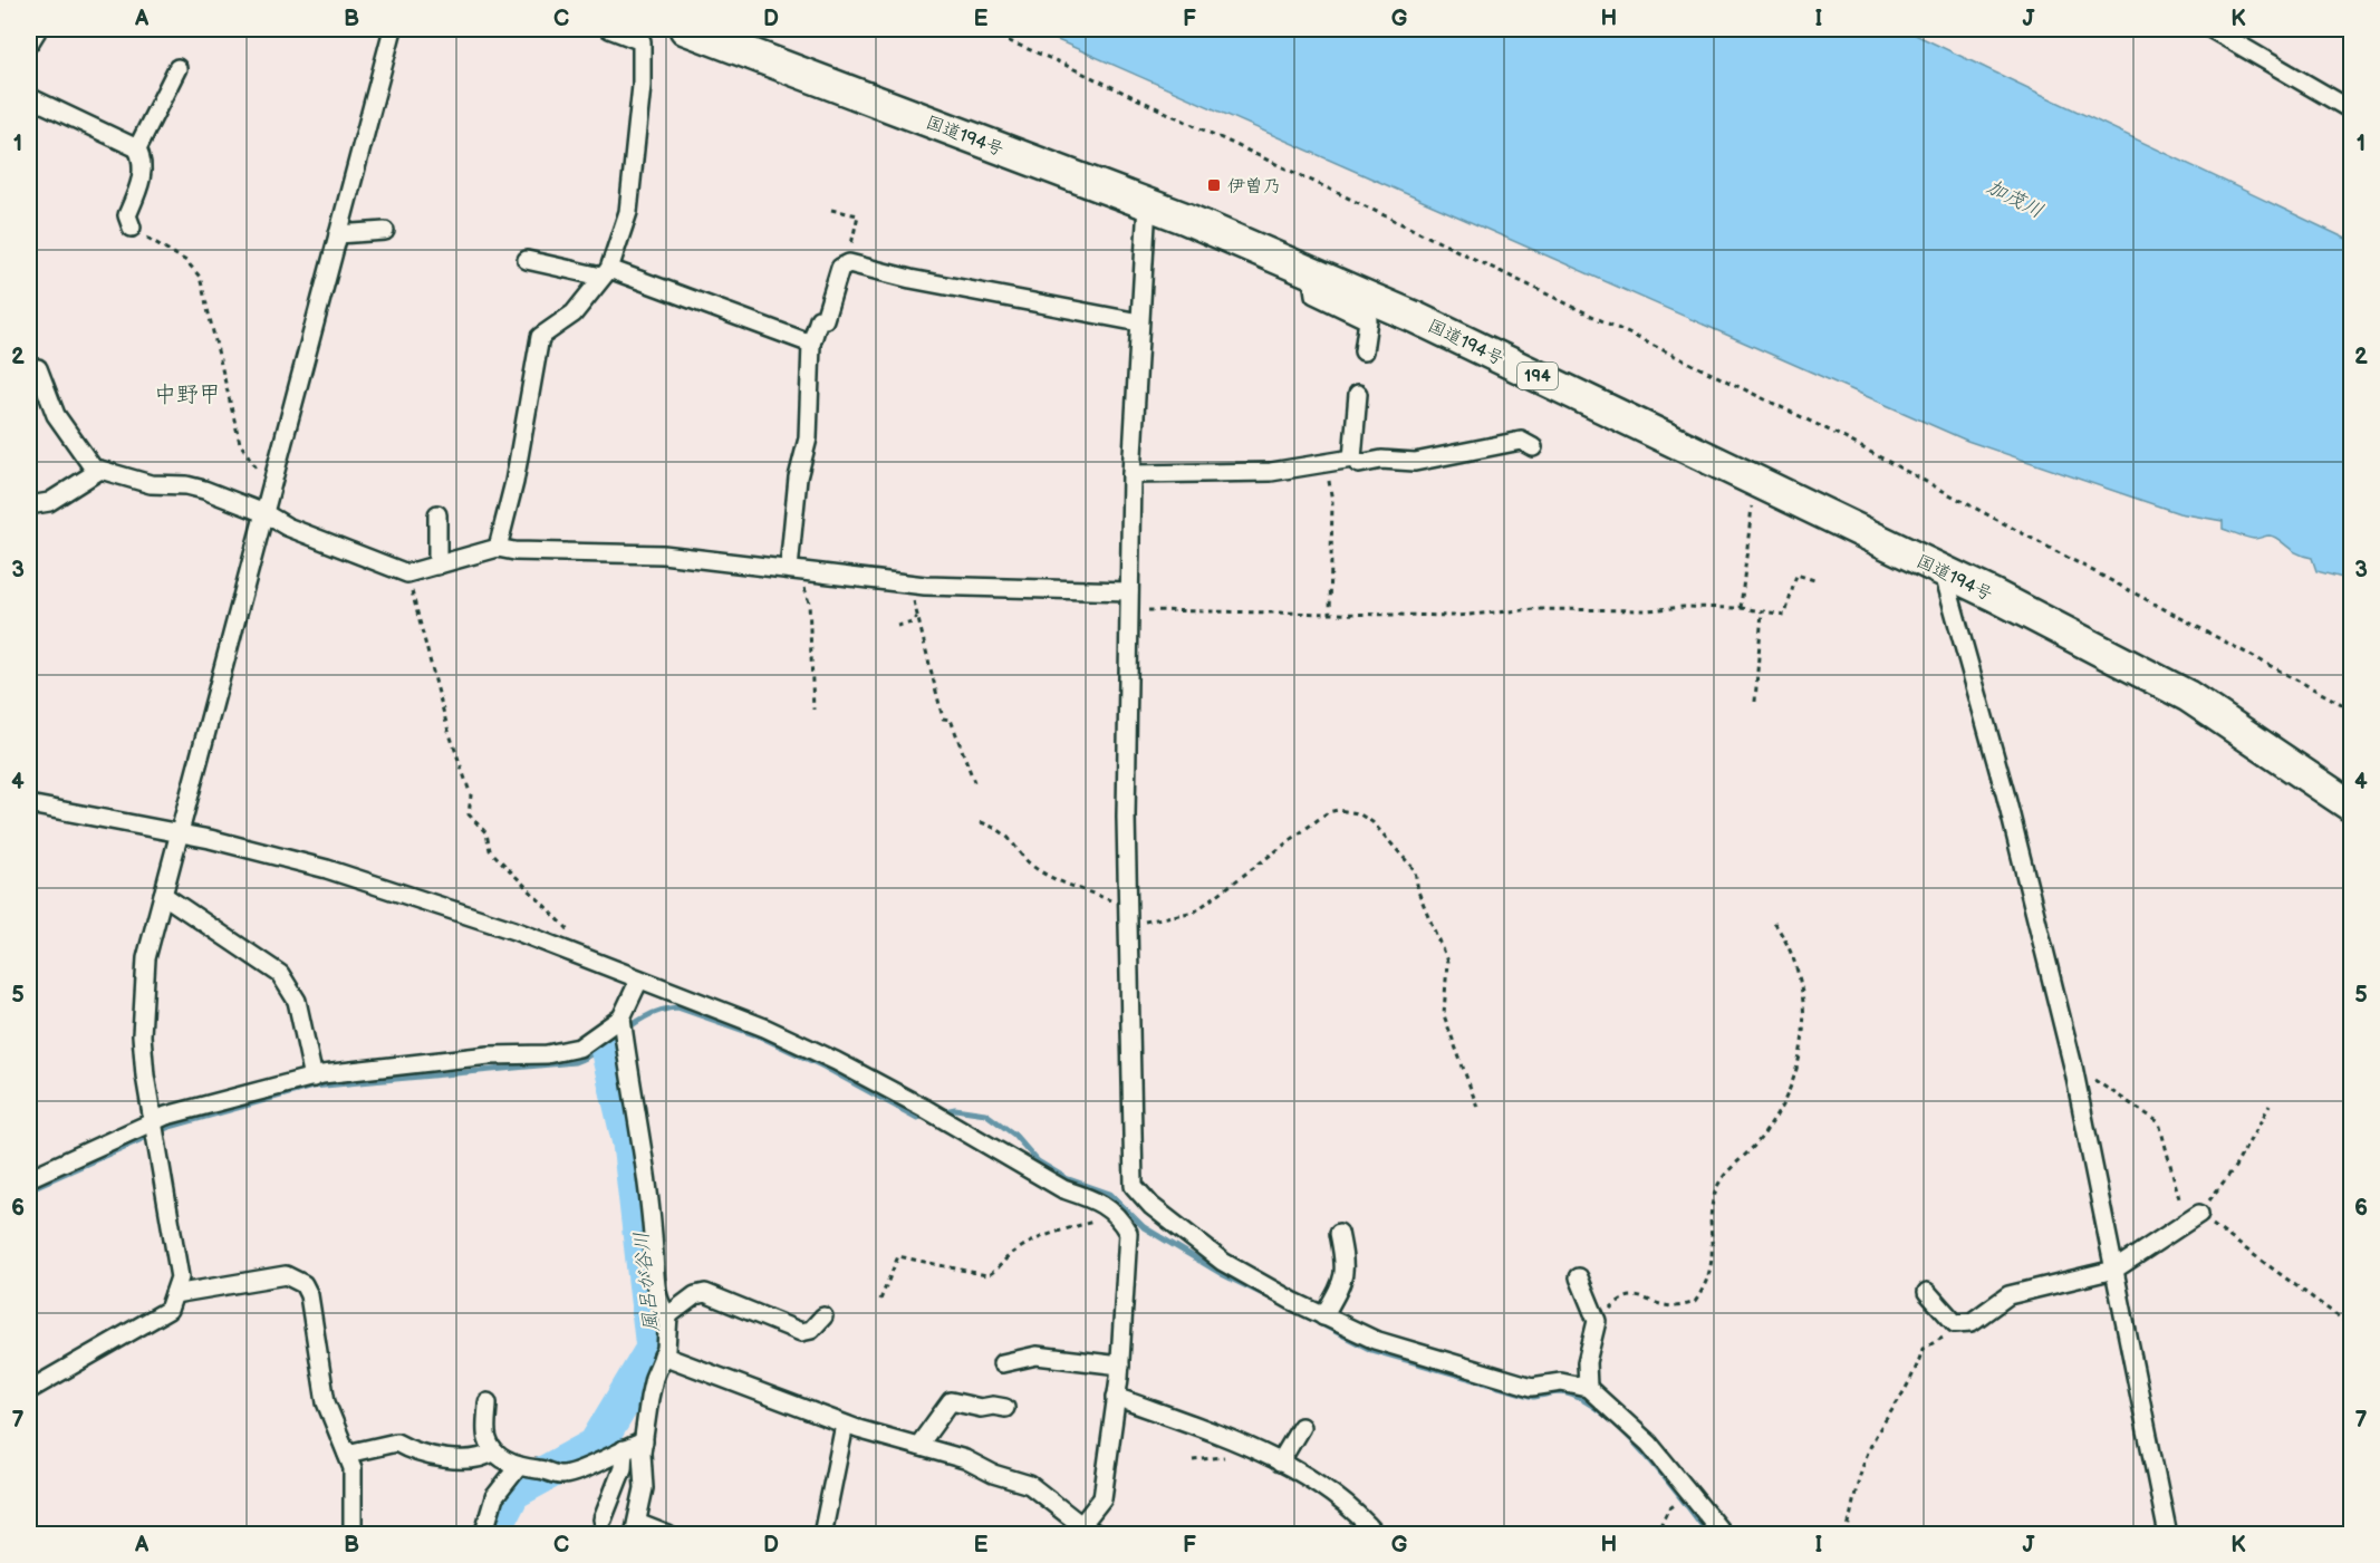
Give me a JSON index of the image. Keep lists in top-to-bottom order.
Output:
{
  "streets": {
    "highway": ["国道194号", "194"]
  },
  "districts": ["中野甲"],
  "water": ["加茂川", "風呂が谷川"],
  "places": {
    "transit": ["伊曽乃"]
  },
  "grid": {
    "columns": [
      "A",
      "B",
      "C",
      "D",
      "E",
      "F",
      "G",
      "H",
      "I",
      "J",
      "K"
    ],
    "rows": [
      "1",
      "2",
      "3",
      "4",
      "5",
      "6",
      "7"
    ]
  }
}
